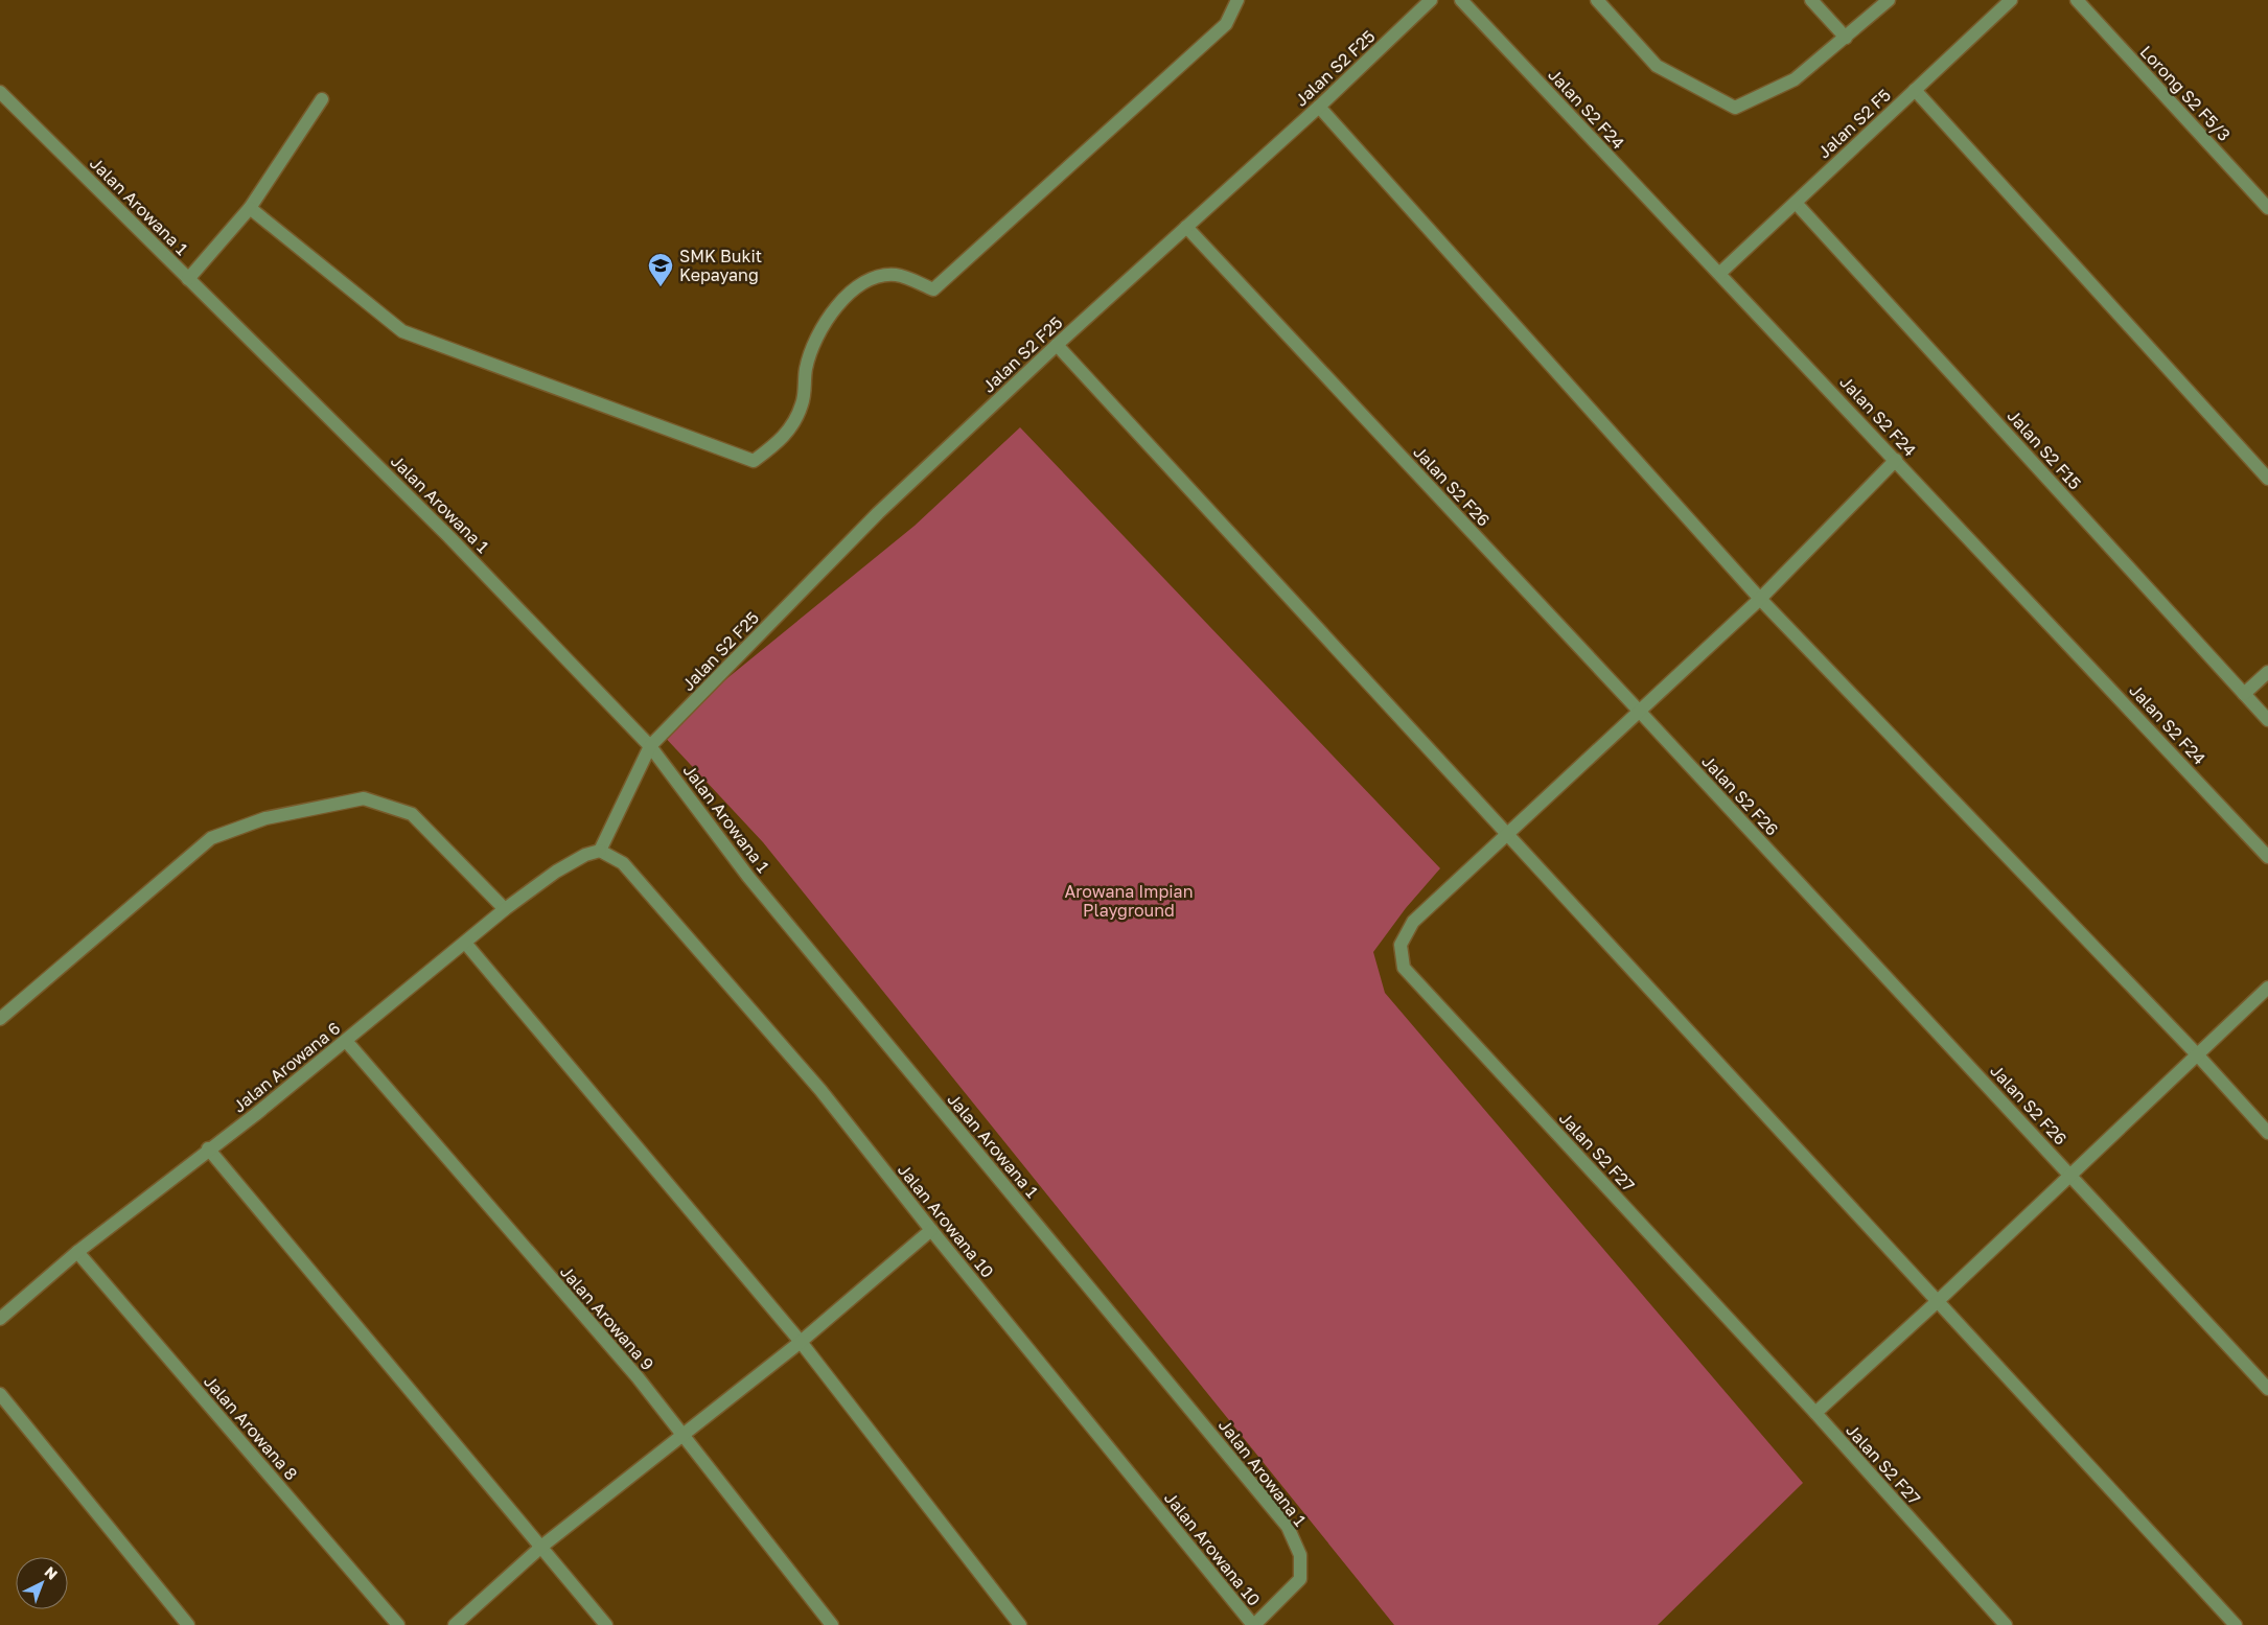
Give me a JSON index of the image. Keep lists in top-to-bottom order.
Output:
{
  "streets": {
    "street": [
      "Jalan S2 F25",
      "Lorong S2 F5/3",
      "Jalan S2 F24",
      "Jalan S2 F5",
      "Jalan Arowana 1",
      "Jalan S2 F15",
      "Jalan S2 F26",
      "Jalan Arowana 6",
      "Jalan S2 F27",
      "Jalan Arowana 10",
      "Jalan Arowana 9",
      "Jalan Arowana 8"
    ]
  },
  "crossings": [
    ["Jalan S2 F25", "Jalan Arowana 1"],
    ["Jalan S2 F25", "Jalan S2 F26"],
    ["Jalan S2 F25", "Jalan Arowana 6"],
    ["Jalan S2 F25", "Jalan Arowana 10"],
    ["Jalan S2 F24", "Jalan S2 F5"],
    ["Jalan S2 F24", "Jalan S2 F27"],
    ["Jalan S2 F5", "Jalan S2 F15"],
    ["Jalan Arowana 1", "Jalan Arowana 10"],
    ["Jalan S2 F26", "Jalan S2 F27"],
    ["Jalan Arowana 6", "Jalan Arowana 10"],
    ["Jalan Arowana 6", "Jalan Arowana 9"],
    ["Jalan Arowana 6", "Jalan Arowana 8"]
  ],
  "parks": ["Arowana Impian Playground"],
  "places": {
    "school or university": ["SMK Bukit Kepayang"]
  },
  "north": "top right"
}
